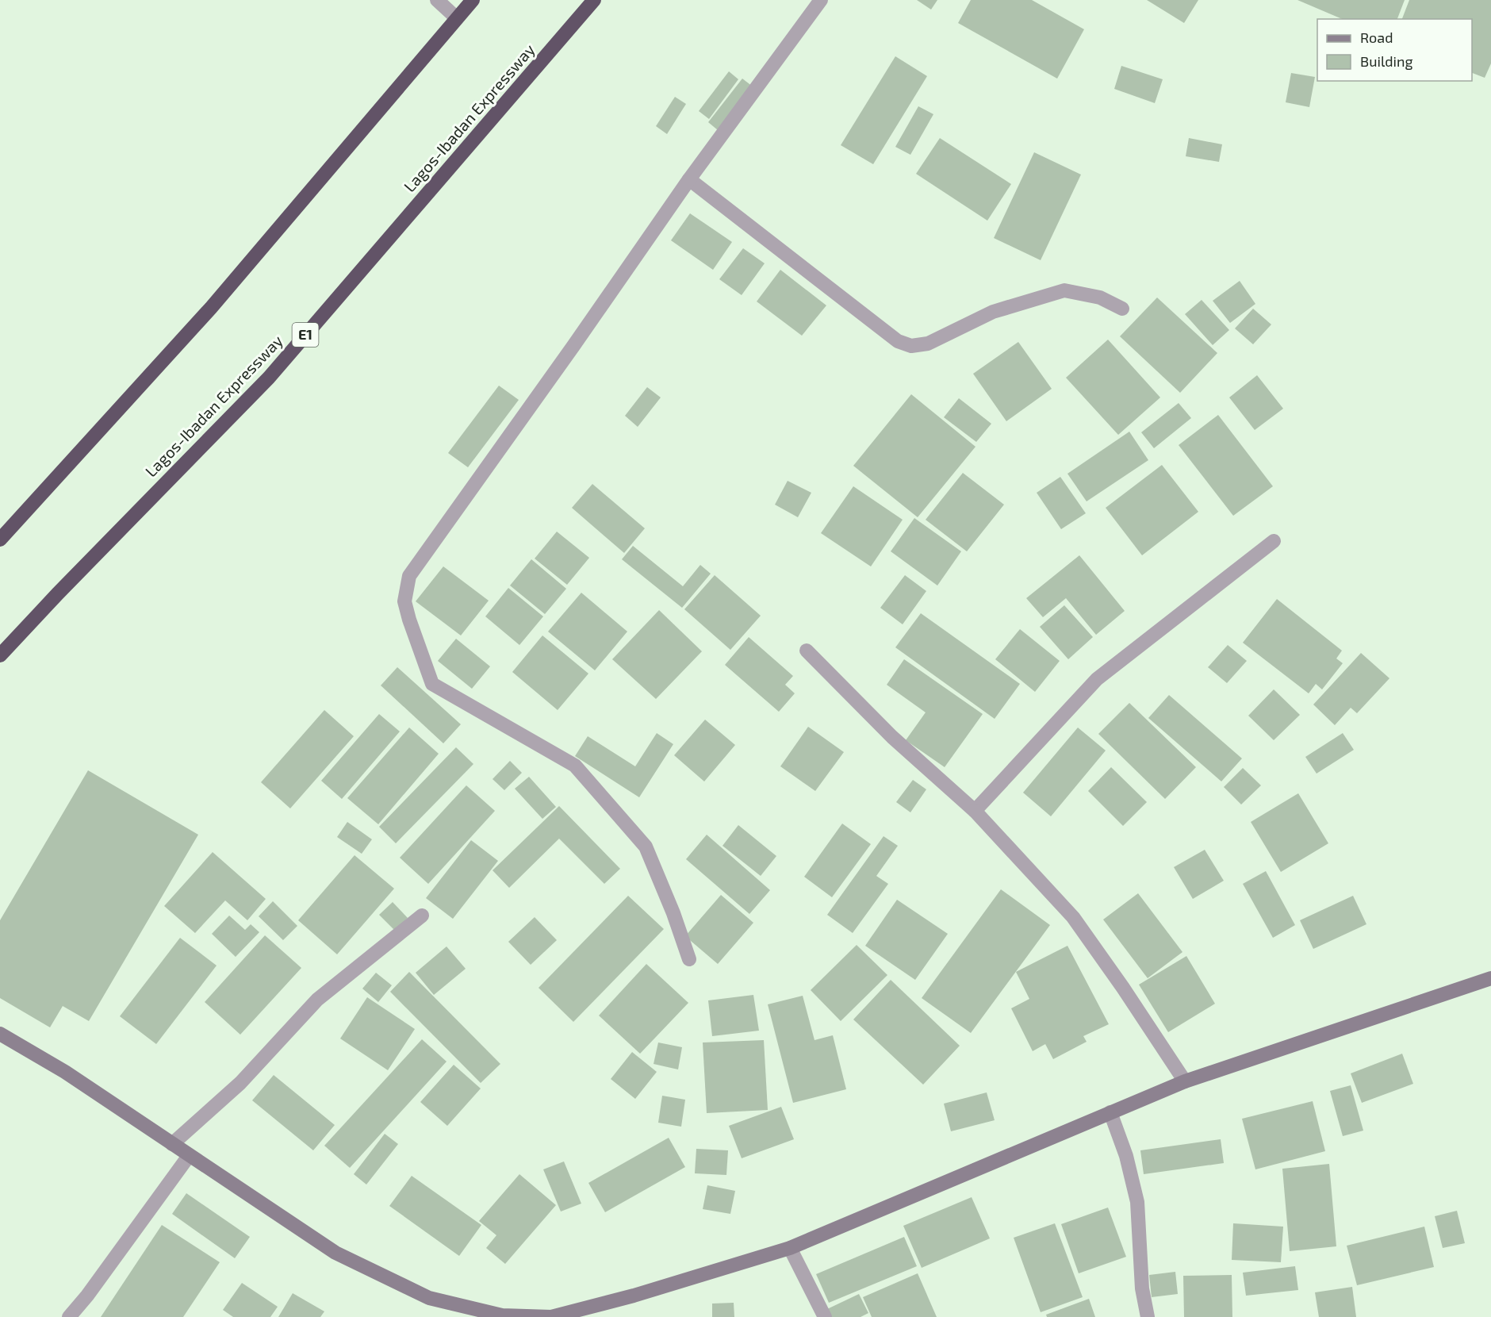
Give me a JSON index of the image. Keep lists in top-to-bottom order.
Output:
{
  "streets": {
    "highway": ["Lagos-Ibadan Expressway", "E1"]
  },
  "legend": ["Road", "Building"]
}
